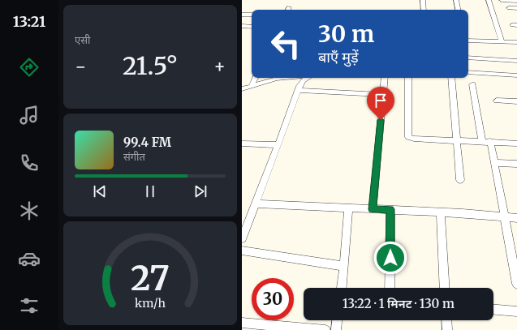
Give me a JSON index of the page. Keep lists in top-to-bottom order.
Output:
{
  "page": {
    "tabs": "13:21",
    "tile": "एसी",
    "turn": ["30 m", "बाएँ मुड़ें"],
    "heat": ["−", "21.5°", "+"],
    "song": ["99.4 FM", "संगीत"],
    "limit": "30",
    "trip": "13:22 · 1 मिनट · 130 m",
    "gauge": ["27", "km/h"]
  }
}
